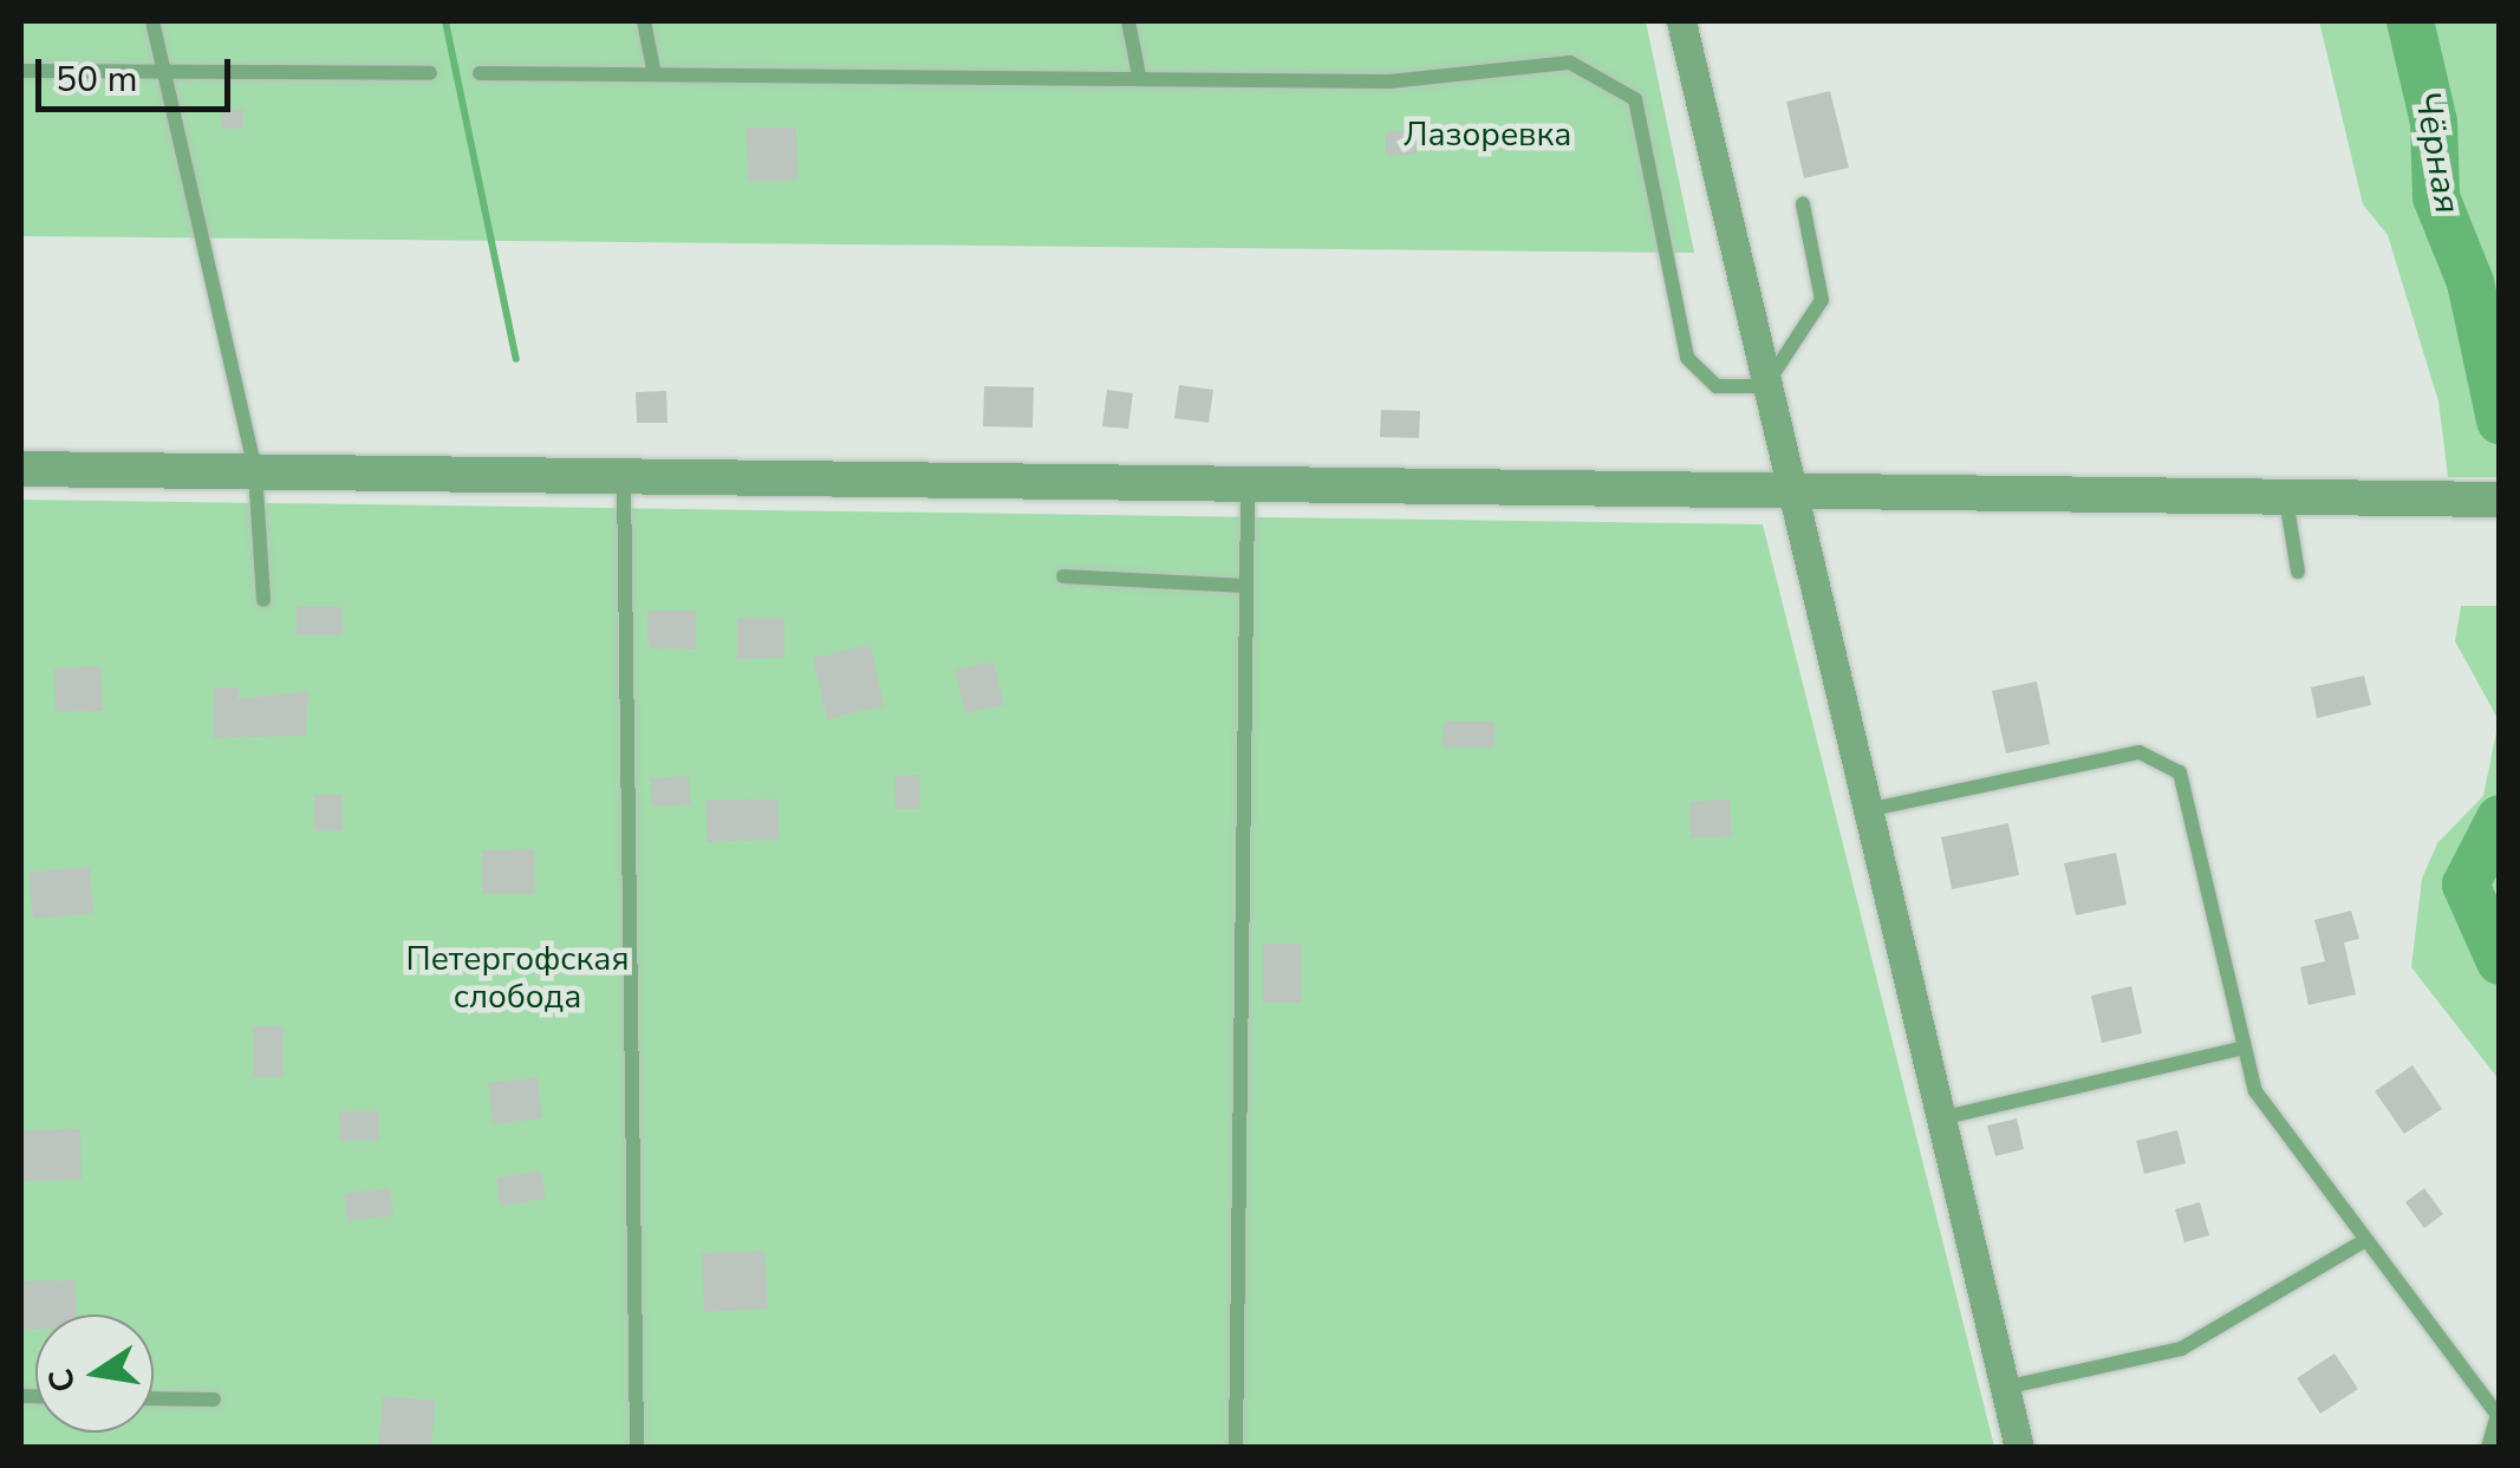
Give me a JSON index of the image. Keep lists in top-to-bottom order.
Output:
{
  "water": ["Чёрная"],
  "parks": ["Лазоревка", "Петергофская слобода"],
  "scale_bar": "50 m",
  "north": "left"
}
